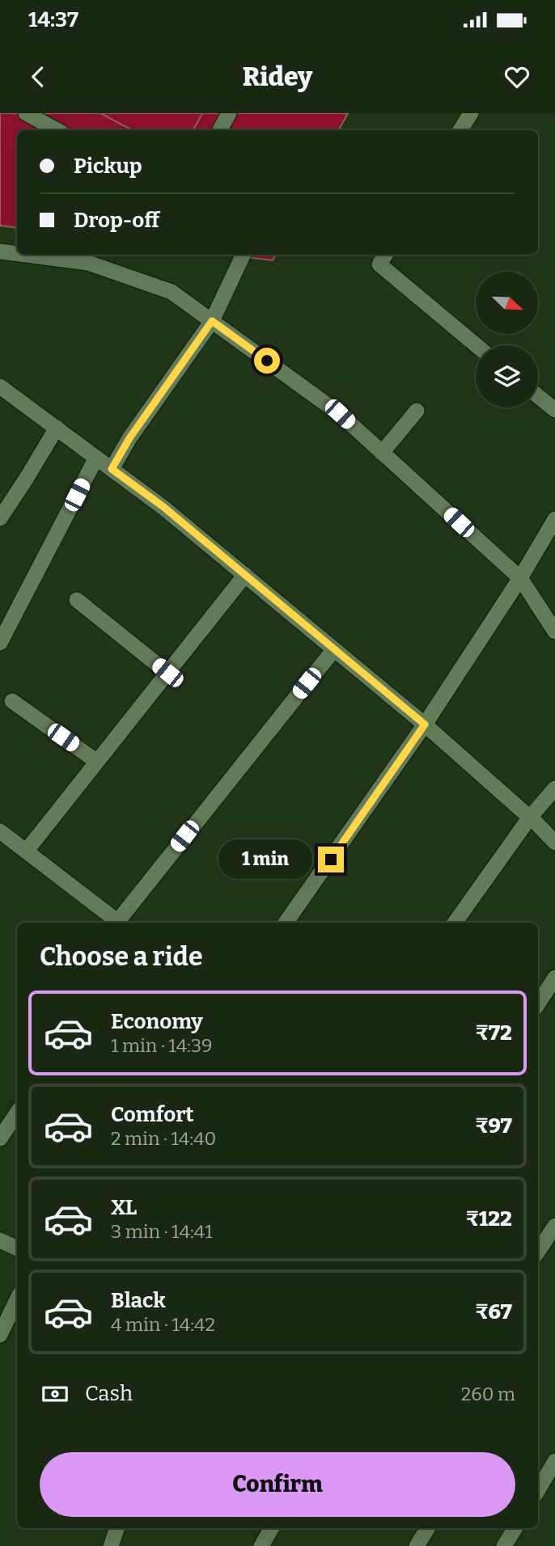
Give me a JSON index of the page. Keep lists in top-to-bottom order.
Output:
{
  "north": "bottom right",
  "page": {
    "status": "14:37",
    "header": "Ridey",
    "banner": ["Pickup", "Drop-off"],
    "bubble": "1 min",
    "heading": "Choose a ride",
    "list": [
      {
        "name": "Economy",
        "note": "1 min · 14:39",
        "value": "₹72"
      },
      {
        "name": "Comfort",
        "note": "2 min · 14:40",
        "value": "₹97"
      },
      {
        "name": "XL",
        "note": "3 min · 14:41",
        "value": "₹122"
      },
      {
        "name": "Black",
        "note": "4 min · 14:42",
        "value": "₹67"
      }
    ],
    "pay": ["Cash", "260 m"],
    "buttons": "Confirm"
  }
}
